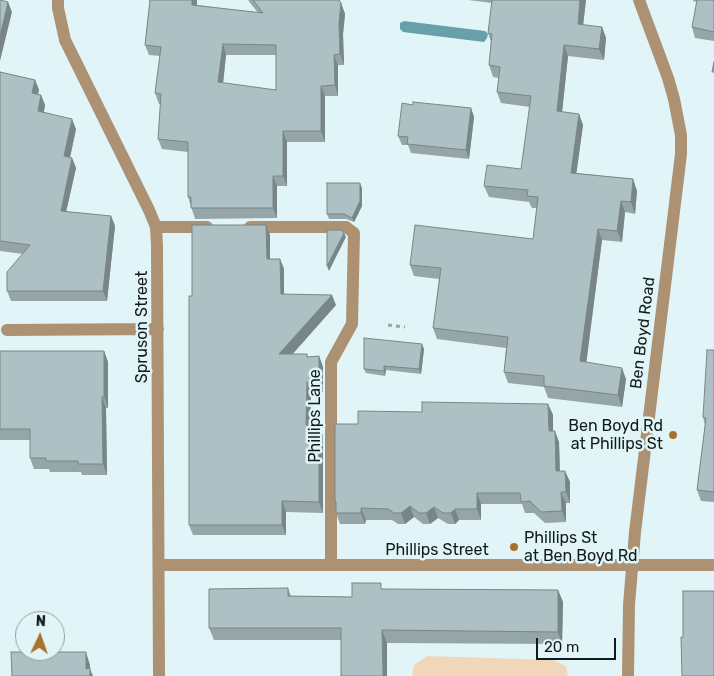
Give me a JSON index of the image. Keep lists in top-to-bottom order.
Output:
{
  "streets": {
    "street": [
      "Spruson Street",
      "Ben Boyd Road",
      "Phillips Lane",
      "Phillips Street"
    ]
  },
  "crossings": [
    ["Spruson Street", "Phillips Street"],
    ["Ben Boyd Road", "Phillips Street"],
    ["Phillips Lane", "Phillips Street"]
  ],
  "places": ["Ben Boyd Rd at Phillips St", "Phillips St at Ben Boyd Rd"],
  "scale_bar": "20 m",
  "north": "top"
}
